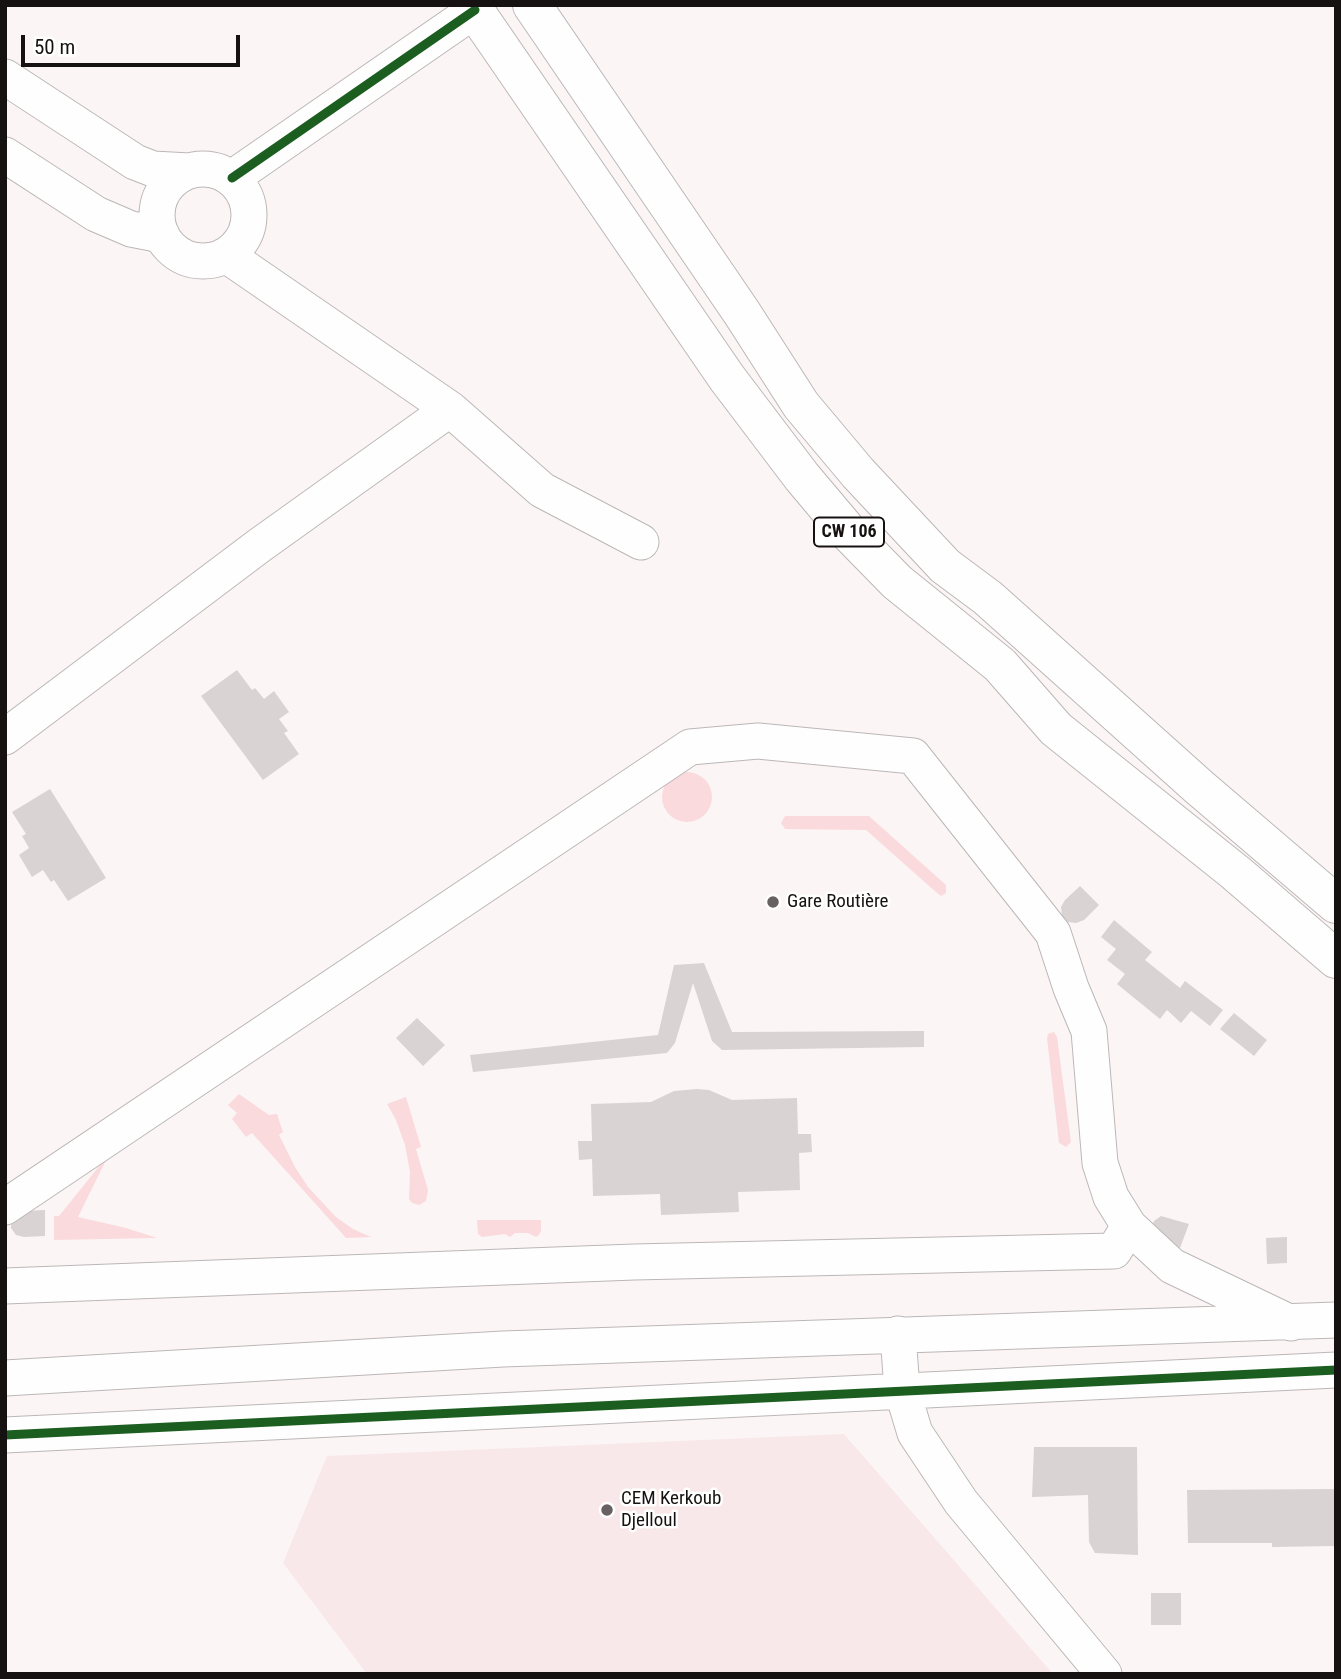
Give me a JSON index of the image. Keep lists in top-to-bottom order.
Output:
{
  "streets": {
    "highway": ["CW 106"]
  },
  "places": ["Gare Routière", "CEM Kerkoub Djelloul"],
  "scale_bar": "50 m"
}
